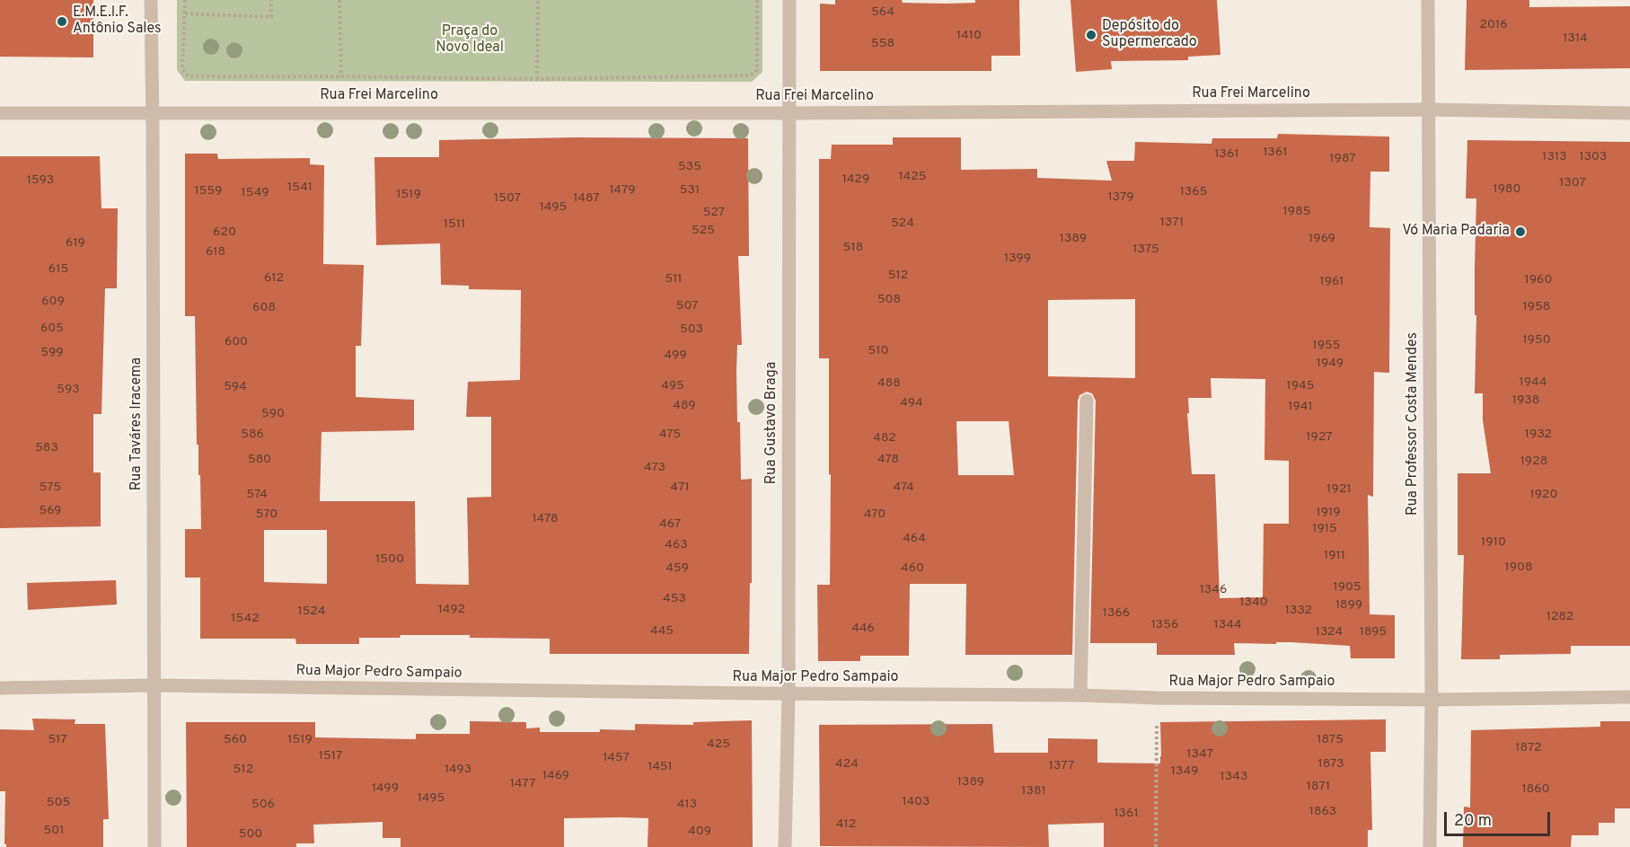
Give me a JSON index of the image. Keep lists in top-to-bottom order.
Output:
{
  "streets": {
    "street": [
      "Rua Frei Marcelino",
      "Rua Gustavo Braga",
      "Rua Taváres Iracema",
      "Rua Professor Costa Mendes",
      "Rua Major Pedro Sampaio"
    ]
  },
  "crossings": [
    ["Rua Frei Marcelino", "Rua Gustavo Braga"],
    ["Rua Frei Marcelino", "Rua Taváres Iracema"],
    ["Rua Frei Marcelino", "Rua Professor Costa Mendes"],
    ["Rua Gustavo Braga", "Rua Major Pedro Sampaio"],
    ["Rua Taváres Iracema", "Rua Major Pedro Sampaio"],
    ["Rua Professor Costa Mendes", "Rua Major Pedro Sampaio"]
  ],
  "parks": ["Praça do Novo Ideal"],
  "places": ["E.M.E.I.F. Antônio Sales", "Depósito do Supermercado", "Vó Maria Padaria"],
  "house_numbers": [
    "564",
    "2016",
    "1410",
    "1314",
    "558",
    "1361",
    "1361",
    "1313",
    "1303",
    "1987",
    "535",
    "1425",
    "1429",
    "1593",
    "1307",
    "1541",
    "1980",
    "1479",
    "531",
    "1559",
    "1365",
    "1549",
    "1519",
    "1379",
    "1507",
    "1487",
    "1495",
    "1985",
    "527",
    "1371",
    "524",
    "1511",
    "525",
    "620",
    "1389",
    "1969",
    "619",
    "518",
    "1375",
    "618",
    "1399",
    "615",
    "512",
    "612",
    "511",
    "1960",
    "1961",
    "508",
    "609",
    "507",
    "1958",
    "608",
    "605",
    "503",
    "1950",
    "600",
    "1955",
    "510",
    "599",
    "499",
    "1949",
    "1944",
    "488",
    "495",
    "1945",
    "594",
    "593",
    "1938",
    "494",
    "489",
    "1941",
    "590",
    "586",
    "475",
    "1932",
    "1927",
    "482",
    "583",
    "580",
    "478",
    "1928",
    "473",
    "575",
    "471",
    "474",
    "1921",
    "574",
    "1920",
    "569",
    "1919",
    "570",
    "470",
    "1478",
    "467",
    "1915",
    "464",
    "1910",
    "463",
    "1911",
    "1500",
    "1908",
    "459",
    "460",
    "1905",
    "1346",
    "453",
    "1340",
    "1899",
    "1492",
    "1332",
    "1524",
    "1366",
    "1282",
    "1542",
    "1356",
    "1344",
    "446",
    "445",
    "1324",
    "1895",
    "517",
    "560",
    "1519",
    "1875",
    "425",
    "1872",
    "1347",
    "1517",
    "1457",
    "424",
    "1873",
    "1377",
    "1451",
    "512",
    "1493",
    "1349",
    "1469",
    "1343",
    "1389",
    "1477",
    "1871",
    "1499",
    "1860",
    "1381",
    "1495",
    "1403",
    "505",
    "506",
    "413",
    "1863",
    "1361",
    "412",
    "501",
    "409",
    "500"
  ],
  "scale_bar": "20 m"
}
